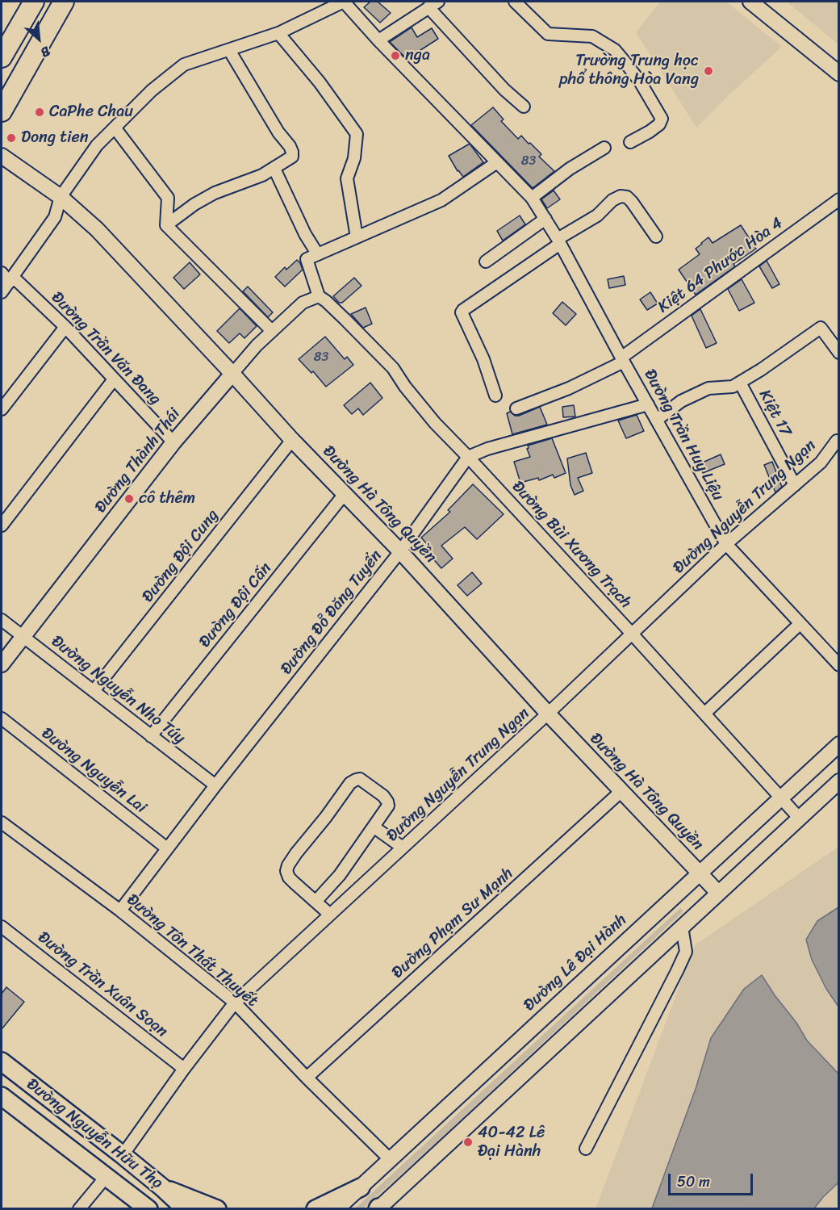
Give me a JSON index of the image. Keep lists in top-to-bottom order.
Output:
{
  "streets": {
    "main road": [
      "Đường Thành Thái",
      "Đường Hà Tông Quyền",
      "Đường Lê Đại Hành",
      "Đường Nguyễn Hữu Thọ"
    ],
    "street": [
      "Kiệt 64 Phước Hòa 4",
      "Đường Trần Văn Đang",
      "Kiệt 17",
      "Đường Trần Huy Liệu",
      "Đường Nguyễn Trung Ngạn",
      "Đường Bùi Xương Trạch",
      "Đường Đội Cung",
      "Đường Đội Cấn",
      "Đường Đỗ Đăng Tuyển",
      "Đường Nguyễn Nho Túy",
      "Đường Nguyễn Lai",
      "Đường Phạm Sư Mạnh",
      "Đường Tôn Thất Thuyết",
      "Đường Trần Xuân Soạn"
    ]
  },
  "crossings": [
    ["Kiệt 64 Phước Hòa 4", "Đường Trần Huy Liệu"],
    ["Đường Trần Văn Đang", "Đường Thành Thái"],
    ["Kiệt 17", "Đường Nguyễn Trung Ngạn"],
    ["Đường Trần Huy Liệu", "Đường Nguyễn Trung Ngạn"],
    ["Đường Thành Thái", "Đường Hà Tông Quyền"],
    ["Đường Thành Thái", "Đường Bùi Xương Trạch"],
    ["Đường Thành Thái", "Đường Nguyễn Nho Túy"],
    ["Đường Hà Tông Quyền", "Đường Nguyễn Trung Ngạn"],
    ["Đường Hà Tông Quyền", "Đường Đội Cung"],
    ["Đường Hà Tông Quyền", "Đường Đội Cấn"],
    ["Đường Hà Tông Quyền", "Đường Đỗ Đăng Tuyển"],
    ["Đường Hà Tông Quyền", "Đường Phạm Sư Mạnh"],
    ["Đường Hà Tông Quyền", "Đường Lê Đại Hành"],
    ["Đường Nguyễn Trung Ngạn", "Đường Bùi Xương Trạch"],
    ["Đường Nguyễn Trung Ngạn", "Đường Tôn Thất Thuyết"],
    ["Đường Nguyễn Trung Ngạn", "Đường Trần Xuân Soạn"],
    ["Đường Nguyễn Trung Ngạn", "Đường Nguyễn Hữu Thọ"],
    ["Đường Bùi Xương Trạch", "Đường Đỗ Đăng Tuyển"],
    ["Đường Bùi Xương Trạch", "Đường Lê Đại Hành"],
    ["Đường Đội Cung", "Đường Nguyễn Nho Túy"],
    ["Đường Đội Cấn", "Đường Nguyễn Nho Túy"],
    ["Đường Đỗ Đăng Tuyển", "Đường Nguyễn Nho Túy"],
    ["Đường Đỗ Đăng Tuyển", "Đường Nguyễn Lai"],
    ["Đường Đỗ Đăng Tuyển", "Đường Tôn Thất Thuyết"],
    ["Đường Phạm Sư Mạnh", "Đường Tôn Thất Thuyết"],
    ["Đường Tôn Thất Thuyết", "Đường Lê Đại Hành"]
  ],
  "places": [
    "nga",
    "Trường Trung học phổ thông Hòa Vang",
    "CaPhe Chau",
    "Dong tien",
    "cô thêm",
    "40-42 Lê Đại Hành"
  ],
  "house_numbers": ["83", "83"],
  "scale_bar": "50 m",
  "north": "bottom right"
}
